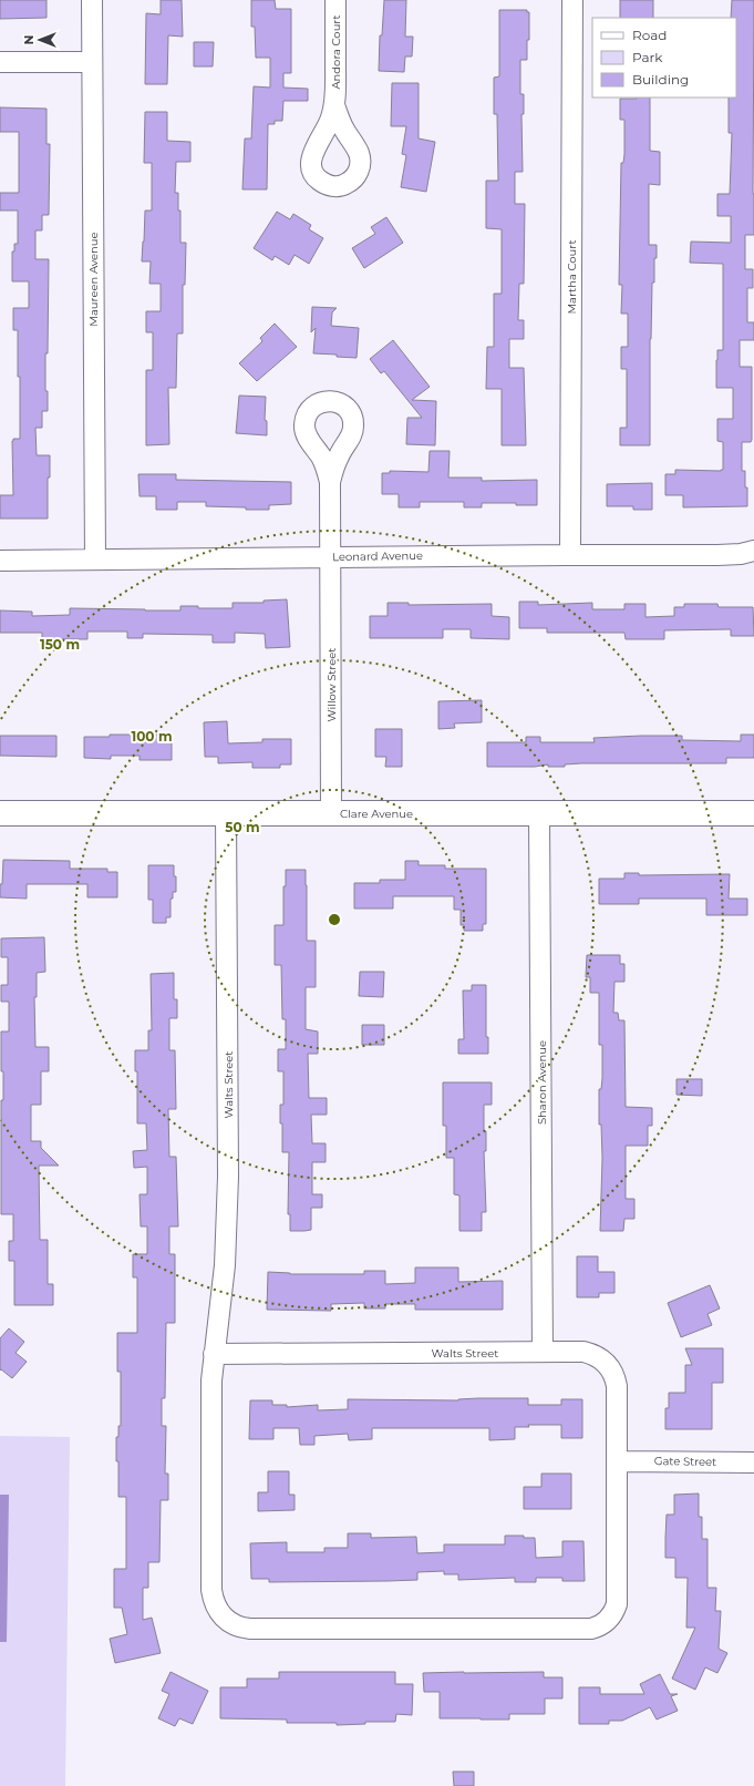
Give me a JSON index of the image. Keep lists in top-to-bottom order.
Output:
{
  "streets": {
    "street": [
      "Andora Court",
      "Martha Court",
      "Maureen Avenue",
      "Leonard Avenue",
      "Willow Street",
      "Clare Avenue",
      "Sharon Avenue",
      "Walts Street",
      "Gate Street"
    ]
  },
  "crossings": [
    ["Martha Court", "Leonard Avenue"],
    ["Maureen Avenue", "Leonard Avenue"],
    ["Leonard Avenue", "Willow Street"],
    ["Willow Street", "Clare Avenue"],
    ["Clare Avenue", "Sharon Avenue"],
    ["Clare Avenue", "Walts Street"],
    ["Sharon Avenue", "Walts Street"],
    ["Walts Street", "Gate Street"]
  ],
  "legend": ["Road", "Park", "Building"],
  "north": "left",
  "rings": ["150 m", "100 m", "50 m"]
}
